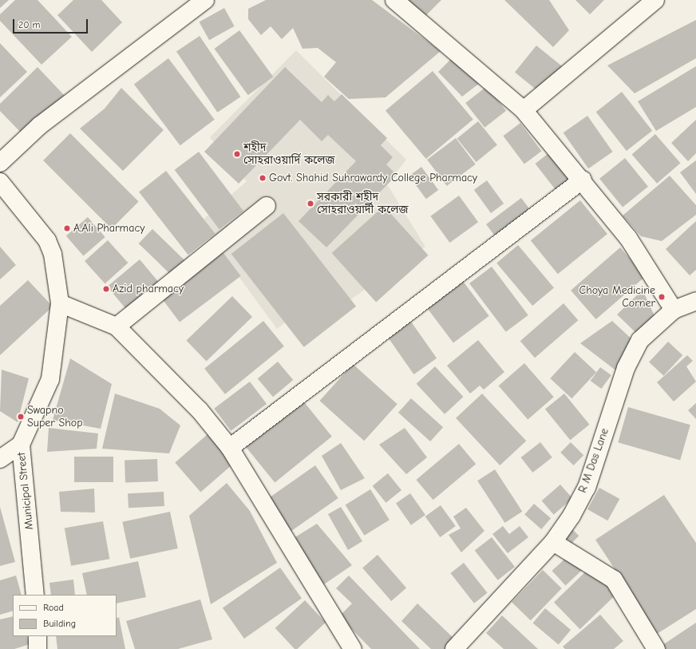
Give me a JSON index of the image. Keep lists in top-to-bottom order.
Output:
{
  "streets": {
    "street": ["R M Das Lane", "Municipal Street"]
  },
  "places": [
    "শহীদ সোহরাওয়ার্দি কলেজ",
    "Govt. Shahid Suhrawardy College Pharmacy",
    "সরকারী শহীদ সোহরাওয়ার্দী কলেজ",
    "A,Ali Pharmacy",
    "Azid pharmacy",
    "Choya Medicine Corner",
    "Swapno Super Shop"
  ],
  "legend": ["Road", "Building"],
  "scale_bar": "20 m"
}
